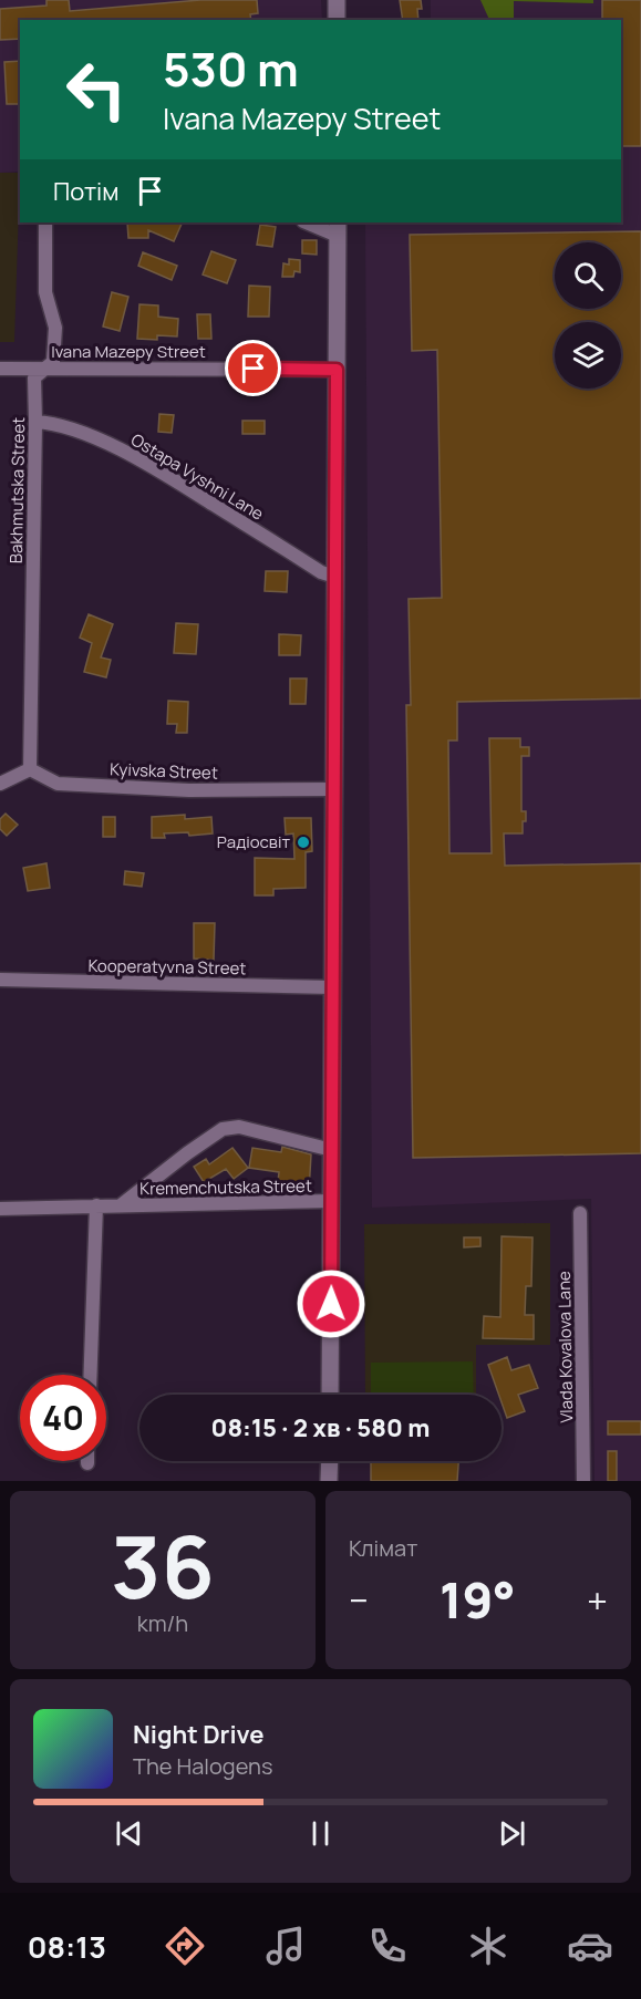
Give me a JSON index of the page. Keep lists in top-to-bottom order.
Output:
{
  "streets": {
    "street": [
      "Ivana Mazepy Street",
      "Ostapa Vyshni Lane",
      "Bakhmutska Street",
      "Kyivska Street",
      "Kooperatyvna Street",
      "Kremenchutska Street",
      "Vlada Kovalova Lane"
    ]
  },
  "crossings": [
    ["Ivana Mazepy Street", "Bakhmutska Street"],
    ["Ostapa Vyshni Lane", "Bakhmutska Street"],
    ["Bakhmutska Street", "Kyivska Street"]
  ],
  "places": ["Радіосвіт"],
  "page": {
    "turn": ["530 m", "Ivana Mazepy Street"],
    "then": "Потім",
    "limit": "40",
    "trip": "08:15 · 2 хв · 580 m",
    "tile": [
      ["36", "km/h"],
      "Клімат"
    ],
    "heat": ["−", "19°", "+"],
    "song": ["Night Drive", "The Halogens"],
    "tabs": "08:13"
  }
}
